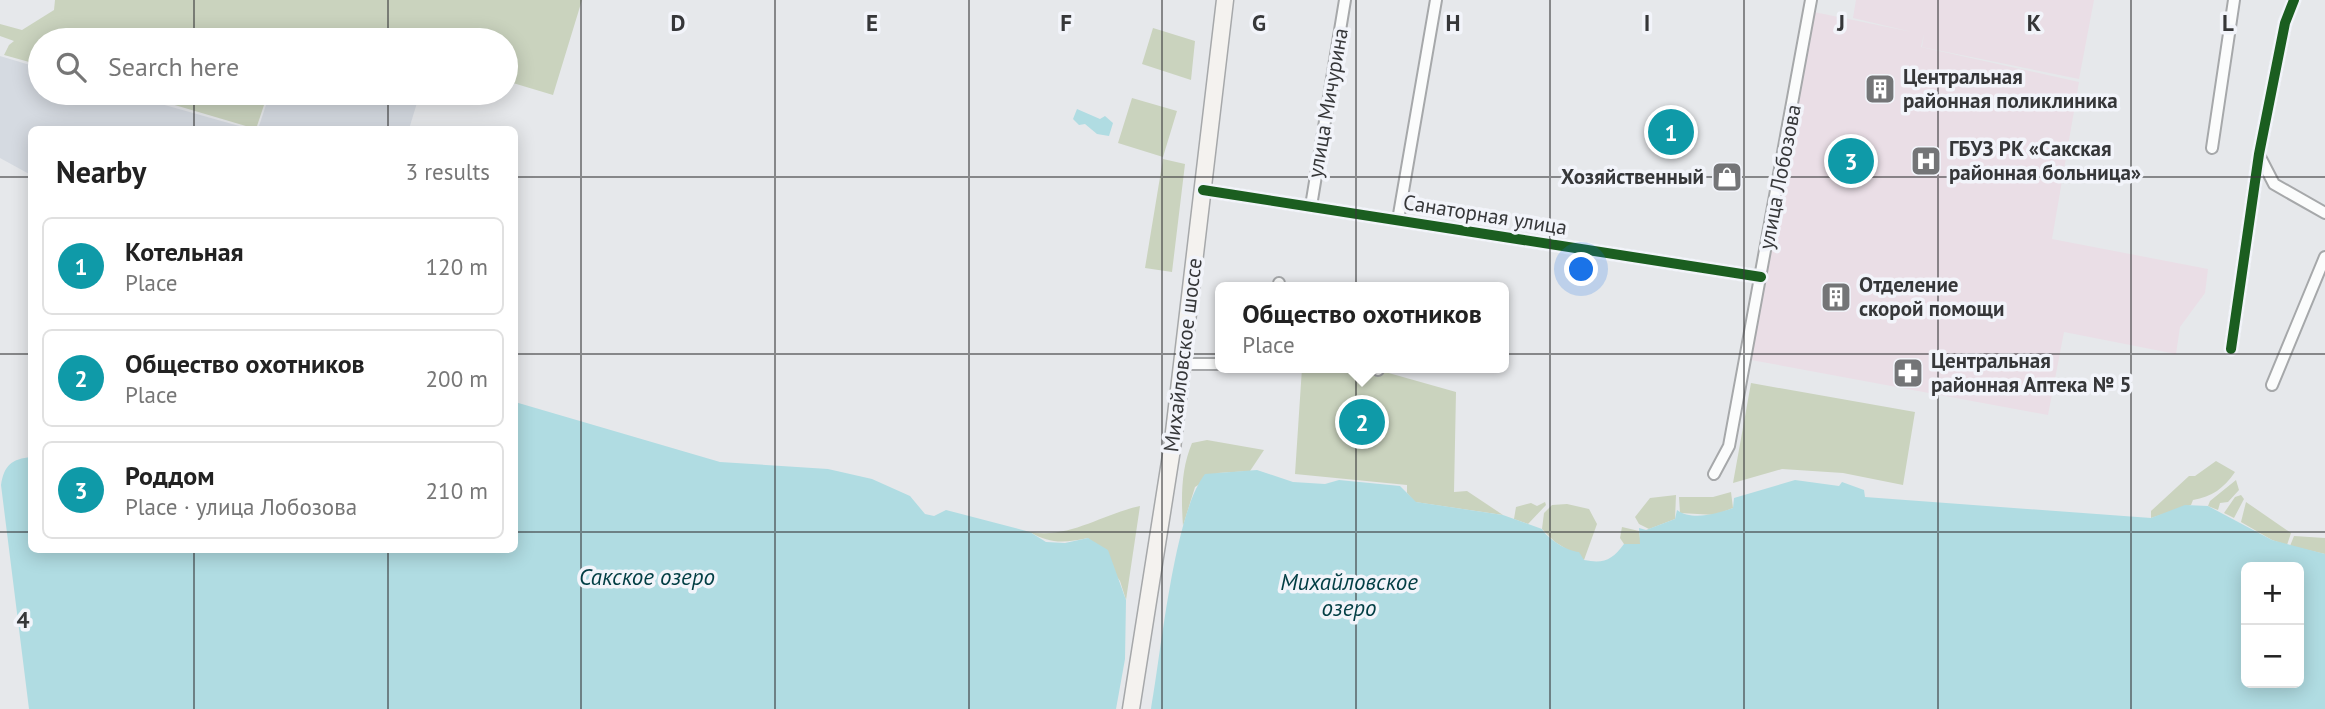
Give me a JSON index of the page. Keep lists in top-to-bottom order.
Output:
{
  "streets": {
    "main road": ["Михайловское шоссе"],
    "street": ["улица Мичурина", "улица Лобозова", "Санаторная улица"]
  },
  "crossings": [
    ["улица Мичурина", "Санаторная улица"],
    ["улица Лобозова", "Санаторная улица"],
    ["Санаторная улица", "Михайловское шоссе"]
  ],
  "water": ["Сакское озеро", "Михайловское озеро"],
  "places": {
    "building": ["Центральная районная поликлиника", "Отделение скорой помощи"],
    "hospital": ["ГБУЗ РК «Сакская районная больница»"],
    "shop": ["Хозяйственный"],
    "pharmacy": ["Центральная районная Аптека № 5"]
  },
  "page": {
    "search": "Search here",
    "pins": ["1", "3", "2"],
    "heading": ["Nearby", "3 results"],
    "list": [
      {
        "mark": "1",
        "name": "Котельная",
        "note": "Place",
        "value": "120 m"
      },
      {
        "mark": "2",
        "name": "Общество охотников",
        "note": "Place",
        "value": "200 m"
      },
      {
        "mark": "3",
        "name": "Роддом",
        "note": "Place · улица Лобозова",
        "value": "210 m"
      }
    ],
    "popup": ["Общество охотников", "Place"],
    "map_buttons": ["+", "−"]
  },
  "grid": {
    "columns": [
      "D",
      "E",
      "F",
      "G",
      "H",
      "I",
      "J",
      "K",
      "L"
    ],
    "rows": ["4"]
  }
}
